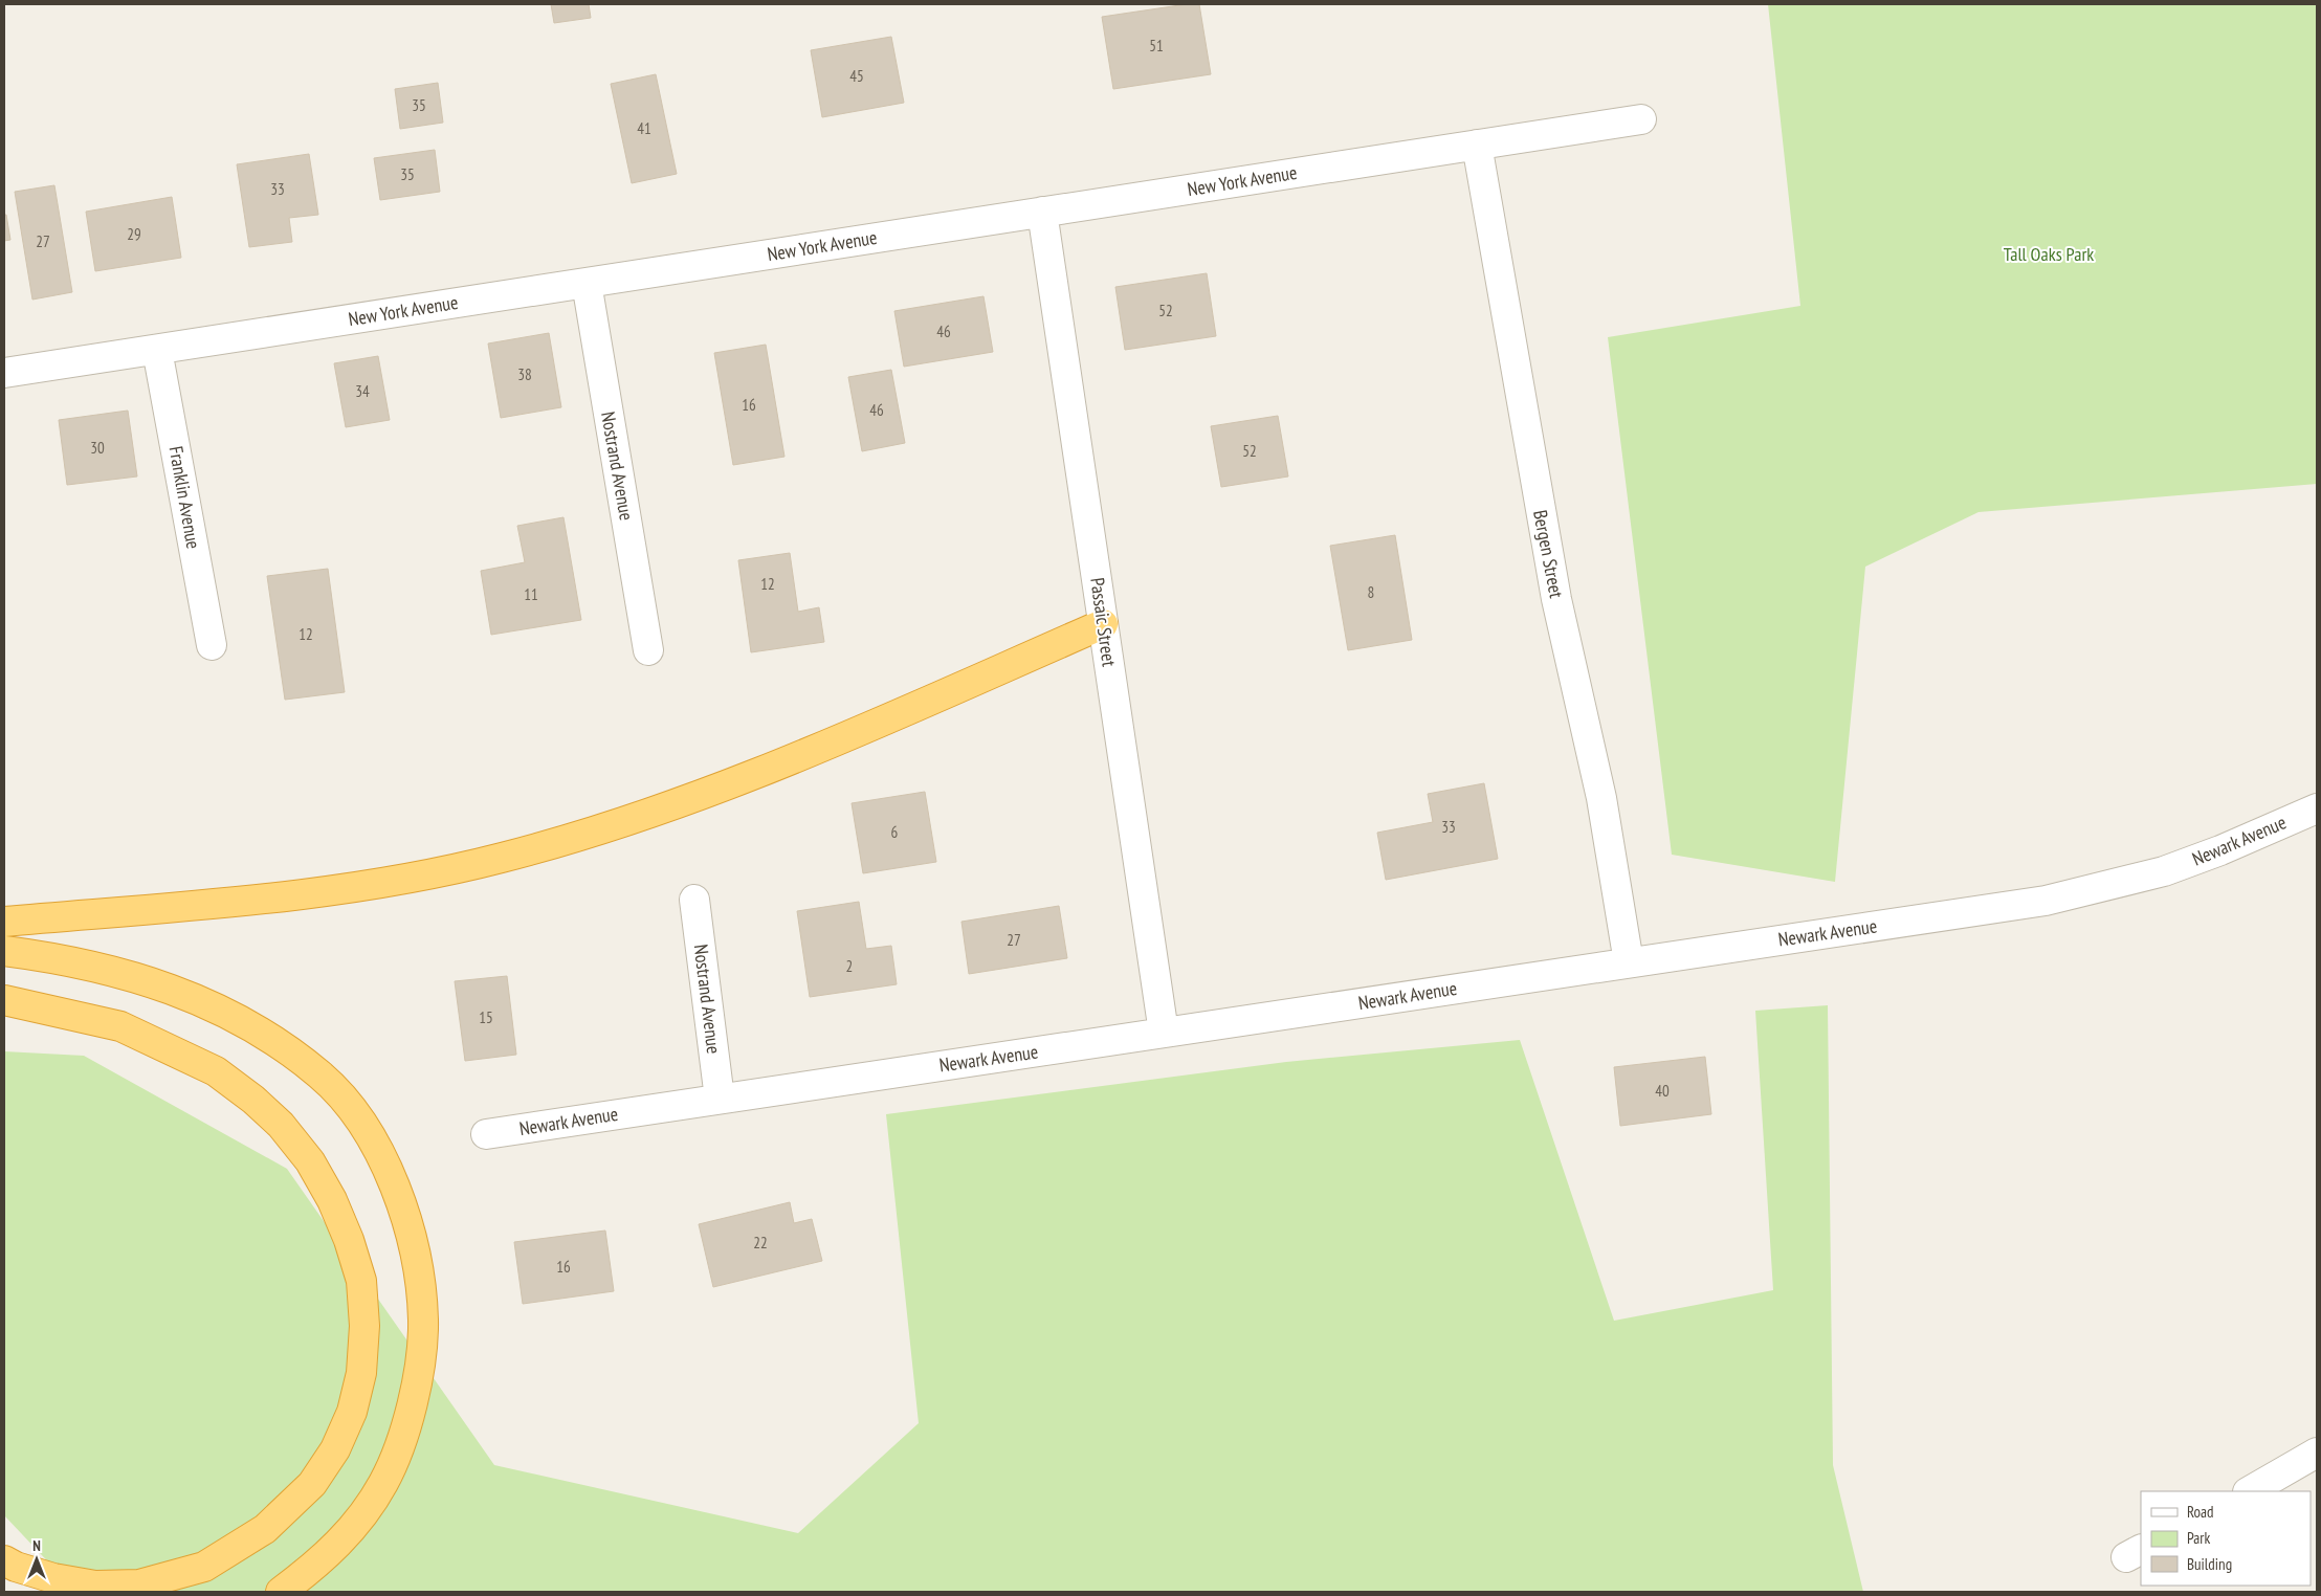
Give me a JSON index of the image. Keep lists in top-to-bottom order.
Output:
{
  "streets": {
    "street": [
      "New York Avenue",
      "Nostrand Avenue",
      "Franklin Avenue",
      "Bergen Street",
      "Passaic Street",
      "Newark Avenue"
    ]
  },
  "crossings": [
    ["New York Avenue", "Nostrand Avenue"],
    ["New York Avenue", "Franklin Avenue"],
    ["New York Avenue", "Bergen Street"],
    ["New York Avenue", "Passaic Street"],
    ["Nostrand Avenue", "Newark Avenue"],
    ["Bergen Street", "Newark Avenue"],
    ["Passaic Street", "Newark Avenue"]
  ],
  "parks": ["Tall Oaks Park"],
  "house_numbers": [
    "51",
    "45",
    "35",
    "41",
    "35",
    "33",
    "29",
    "27",
    "52",
    "46",
    "38",
    "34",
    "16",
    "46",
    "30",
    "52",
    "12",
    "8",
    "11",
    "12",
    "33",
    "6",
    "27",
    "2",
    "15",
    "40",
    "22",
    "16"
  ],
  "legend": ["Road", "Park", "Building"],
  "north": "top"
}
